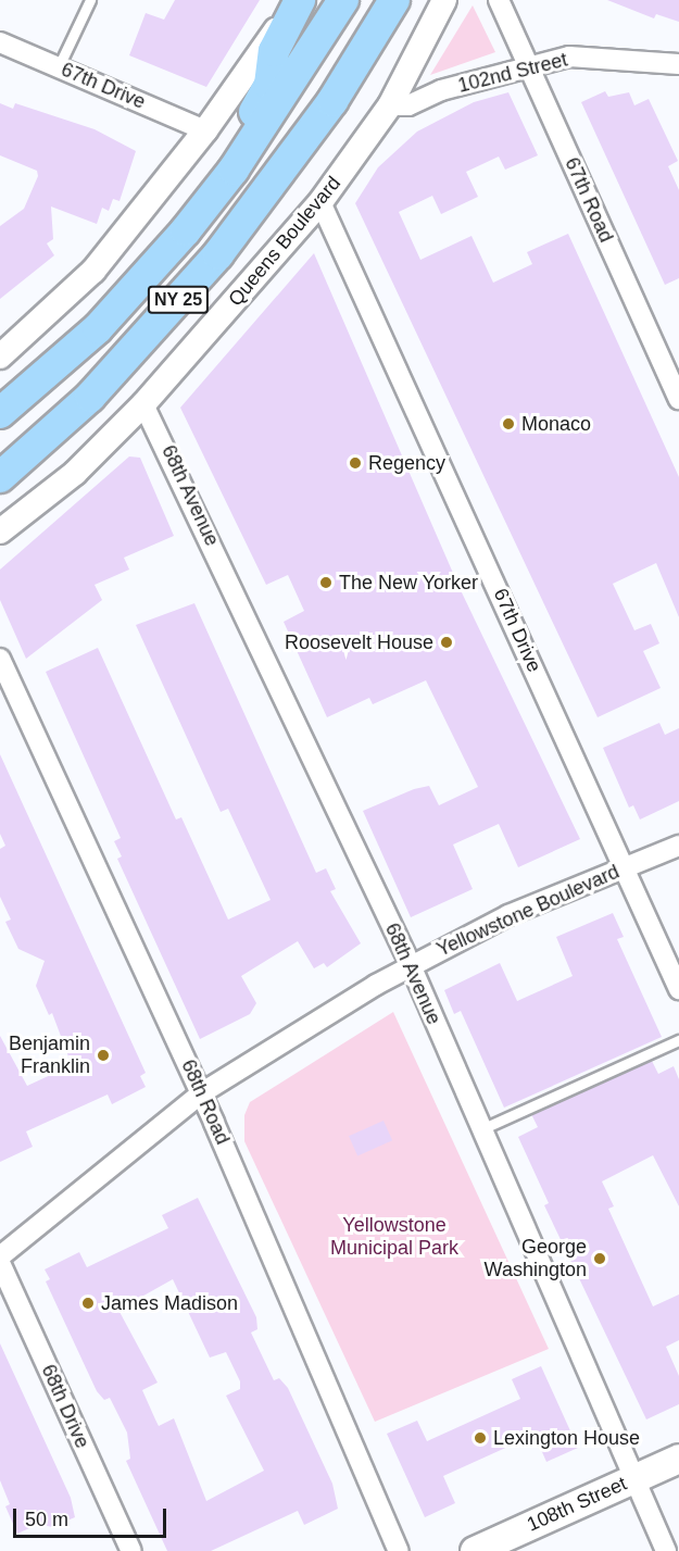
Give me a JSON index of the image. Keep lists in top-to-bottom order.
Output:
{
  "streets": {
    "main road": ["NY 25", "108th Street"],
    "street": [
      "102nd Street",
      "67th Drive",
      "67th Road",
      "Queens Boulevard",
      "68th Avenue",
      "Yellowstone Boulevard",
      "68th Road",
      "68th Drive"
    ]
  },
  "crossings": [
    ["102nd Street", "67th Road"],
    ["102nd Street", "Queens Boulevard"],
    ["67th Drive", "Queens Boulevard"],
    ["67th Drive", "Yellowstone Boulevard"],
    ["Queens Boulevard", "68th Avenue"],
    ["68th Avenue", "Yellowstone Boulevard"],
    ["68th Avenue", "108th Street"],
    ["Yellowstone Boulevard", "68th Road"]
  ],
  "parks": ["Yellowstone Municipal Park"],
  "places": [
    "Monaco",
    "Regency",
    "The New Yorker",
    "Roosevelt House",
    "Benjamin Franklin",
    "George Washington",
    "James Madison",
    "Lexington House"
  ],
  "scale_bar": "50 m"
}
